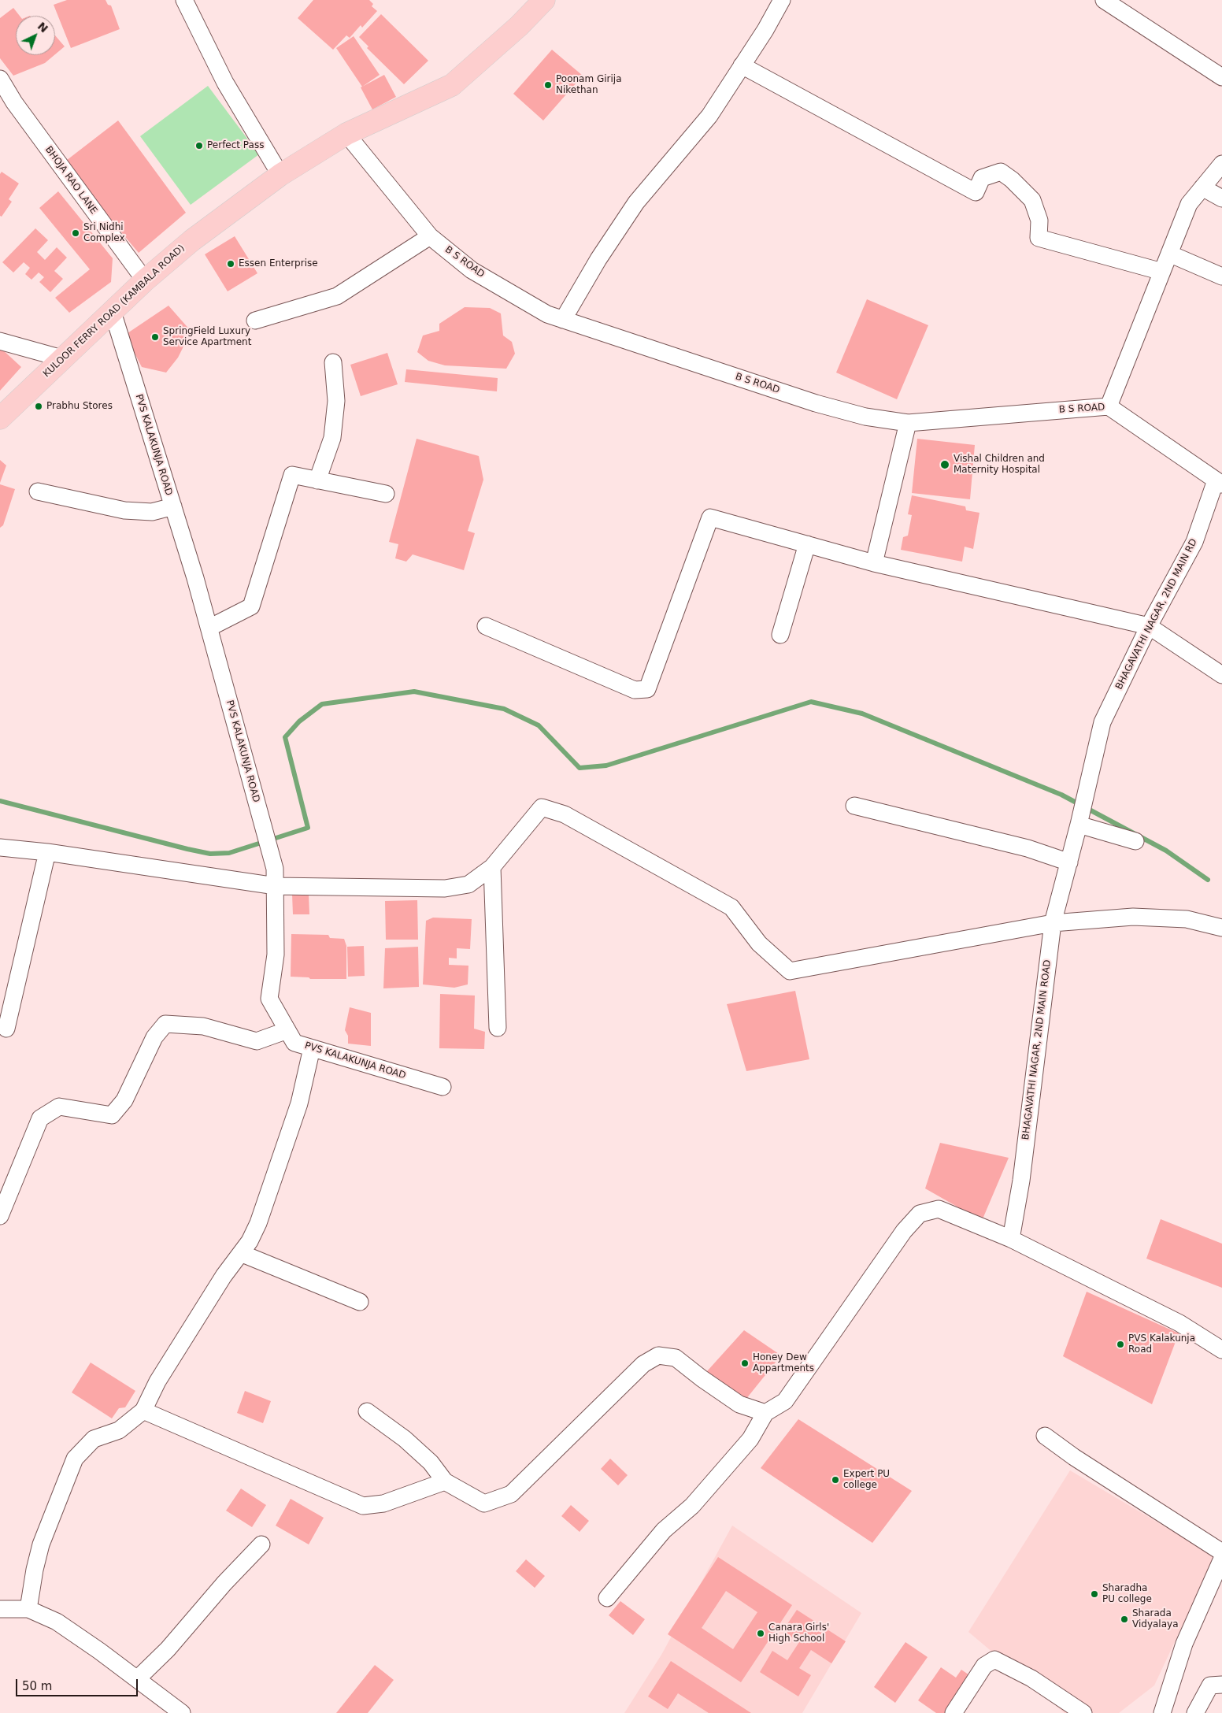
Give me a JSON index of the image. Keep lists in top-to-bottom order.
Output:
{
  "streets": {
    "main road": ["KULOOR FERRY ROAD (KAMBALA ROAD)"],
    "street": [
      "BHOJA RAO LANE",
      "B S ROAD",
      "PVS KALAKUNJA ROAD",
      "BHAGAVATHI NAGAR, 2ND MAIN RD",
      "BHAGAVATHI NAGAR, 2ND MAIN ROAD"
    ]
  },
  "crossings": [
    ["BHOJA RAO LANE", "KULOOR FERRY ROAD (KAMBALA ROAD)"],
    ["B S ROAD", "KULOOR FERRY ROAD (KAMBALA ROAD)"],
    ["B S ROAD", "BHAGAVATHI NAGAR, 2ND MAIN RD"],
    ["KULOOR FERRY ROAD (KAMBALA ROAD)", "PVS KALAKUNJA ROAD"],
    ["BHAGAVATHI NAGAR, 2ND MAIN RD", "BHAGAVATHI NAGAR, 2ND MAIN ROAD"]
  ],
  "places": [
    "Poonam Girija Nikethan",
    "Perfect Pass",
    "Sri Nidhi Complex",
    "Essen Enterprise",
    "SpringField Luxury Service Apartment",
    "Prabhu Stores",
    "Vishal Children and Maternity Hospital",
    "PVS Kalakunja Road",
    "Honey Dew Appartments",
    "Expert PU college",
    "Sharadha PU college",
    "Sharada Vidyalaya",
    "Canara Girls' High School"
  ],
  "scale_bar": "50 m",
  "north": "top right"
}
